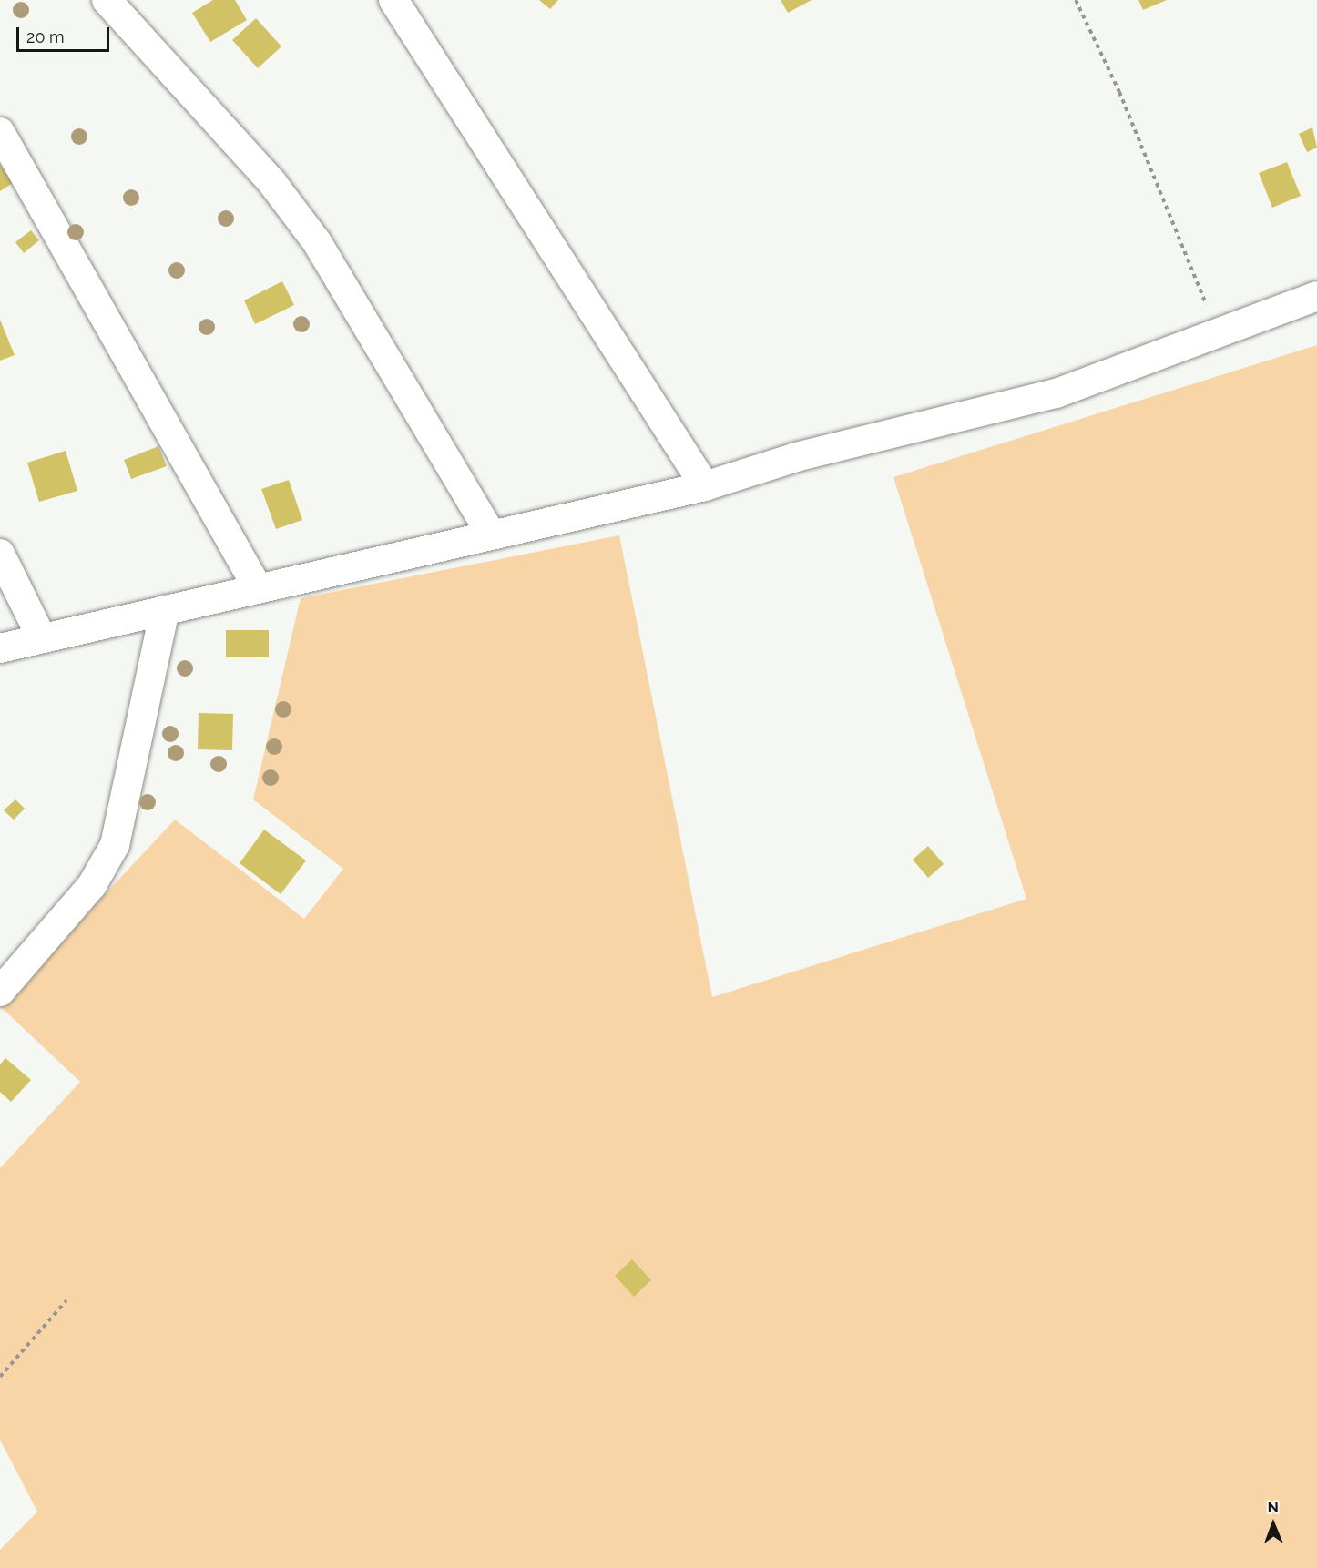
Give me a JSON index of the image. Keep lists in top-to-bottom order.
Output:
{
  "scale_bar": "20 m",
  "north": "top"
}
